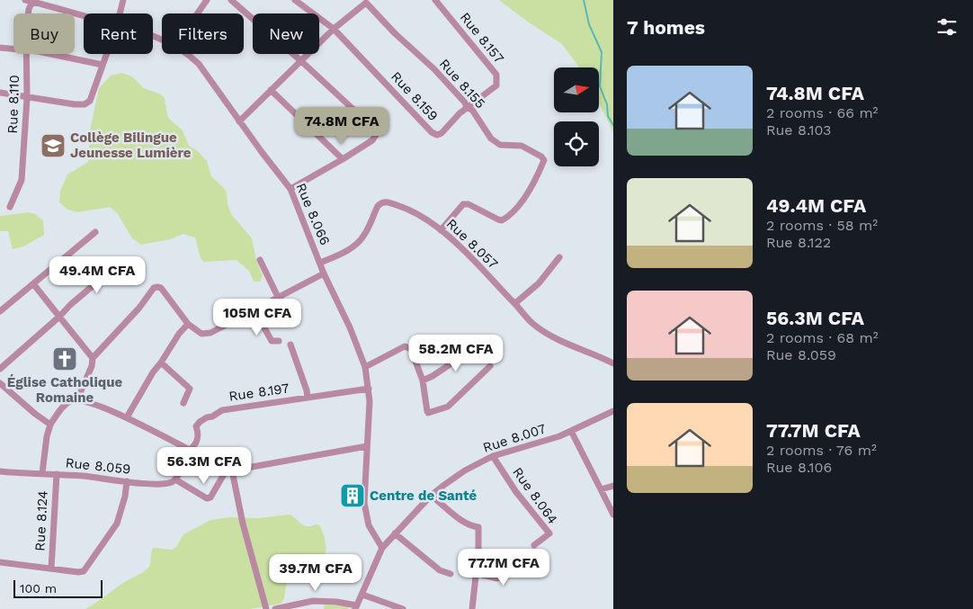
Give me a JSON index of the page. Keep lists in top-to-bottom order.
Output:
{
  "streets": {
    "street": [
      "Rue 8.157",
      "Rue 8.155",
      "Rue 8.159",
      "Rue 8.110",
      "Rue 8.066",
      "Rue 8.057",
      "Rue 8.197",
      "Rue 8.007",
      "Rue 8.059",
      "Rue 8.064",
      "Rue 8.124"
    ]
  },
  "crossings": [
    ["Rue 8.157", "Rue 8.155"],
    ["Rue 8.157", "Rue 8.159"],
    ["Rue 8.155", "Rue 8.159"],
    ["Rue 8.155", "Rue 8.066"],
    ["Rue 8.155", "Rue 8.057"],
    ["Rue 8.110", "Rue 8.066"],
    ["Rue 8.066", "Rue 8.057"],
    ["Rue 8.066", "Rue 8.197"],
    ["Rue 8.066", "Rue 8.007"],
    ["Rue 8.007", "Rue 8.064"],
    ["Rue 8.059", "Rue 8.124"]
  ],
  "places": {
    "school or university": ["Collège Bilingue Jeunesse Lumière"],
    "church": ["Église Catholique Romaine"],
    "building": ["Centre de Santé"]
  },
  "scale_bar": "100 m",
  "north": "right",
  "page": {
    "heading": "7 homes",
    "chip": [
      "Buy",
      "Rent",
      "Filters",
      "New"
    ],
    "list": [
      {
        "name": "74.8M CFA",
        "note": "2 rooms · 66 m² · Rue 8.103"
      },
      {
        "name": "49.4M CFA",
        "note": "2 rooms · 58 m² · Rue 8.122"
      },
      {
        "name": "56.3M CFA",
        "note": "2 rooms · 68 m² · Rue 8.059"
      },
      {
        "name": "77.7M CFA",
        "note": "2 rooms · 76 m² · Rue 8.106"
      }
    ],
    "price": [
      "74.8M CFA",
      "49.4M CFA",
      "105M CFA",
      "58.2M CFA",
      "56.3M CFA",
      "77.7M CFA",
      "39.7M CFA"
    ],
    "scale": "100 m"
  }
}
